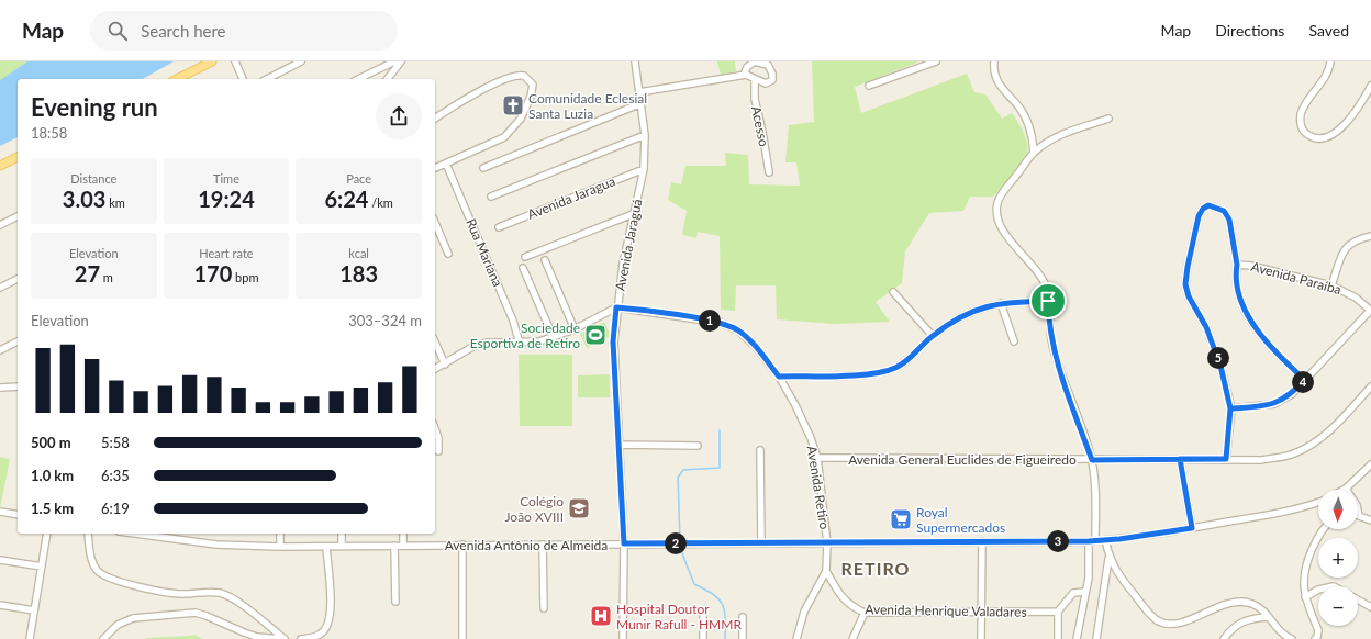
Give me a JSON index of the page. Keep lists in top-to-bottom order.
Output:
{
  "streets": {
    "street": [
      "Acesso",
      "Avenida Jaragua",
      "Avenida Jaraguá",
      "Rua Mariana",
      "Avenida Paraíba",
      "Avenida General Euclides de Figueiredo",
      "Avenida Retiro",
      "Avenida Antônio de Almeida",
      "Avenida Henrique Valadares"
    ]
  },
  "crossings": [
    ["Avenida Jaragua", "Avenida Jaraguá"],
    ["Avenida Jaraguá", "Avenida Retiro"],
    ["Avenida Jaraguá", "Avenida Antônio de Almeida"],
    ["Avenida General Euclides de Figueiredo", "Avenida Retiro"],
    ["Avenida Retiro", "Avenida Antônio de Almeida"],
    ["Avenida Retiro", "Avenida Henrique Valadares"]
  ],
  "districts": ["RETIRO"],
  "places": {
    "church": ["Comunidade Eclesial Santa Luzia"],
    "sports": ["Sociedade Esportiva de Retiro"],
    "school or university": ["Colégio João XVIII"],
    "supermarket": ["Royal Supermercados"],
    "hospital": ["Hospital Doutor Munir Rafull - HMMR"]
  },
  "north": "bottom",
  "page": {
    "header": "Map",
    "search": "Search here",
    "nav": ["Map", "Directions", "Saved"],
    "heading": ["Evening run", "18:58"],
    "stats": [
      ["Distance", "3.03 km"],
      ["Time", "19:24"],
      ["Pace", "6:24 /km"],
      ["Elevation", "27 m"],
      ["Heart rate", "170 bpm"],
      ["kcal", "183"]
    ],
    "chart": ["Elevation", "303–324 m"],
    "pins": [
      "1",
      "5",
      "4",
      "3",
      "2"
    ],
    "list": [
      {
        "name": "500 m",
        "note": "5:58"
      },
      {
        "name": "1.0 km",
        "note": "6:35"
      },
      {
        "name": "1.5 km",
        "note": "6:19"
      }
    ],
    "map_buttons": ["+", "−"]
  }
}
